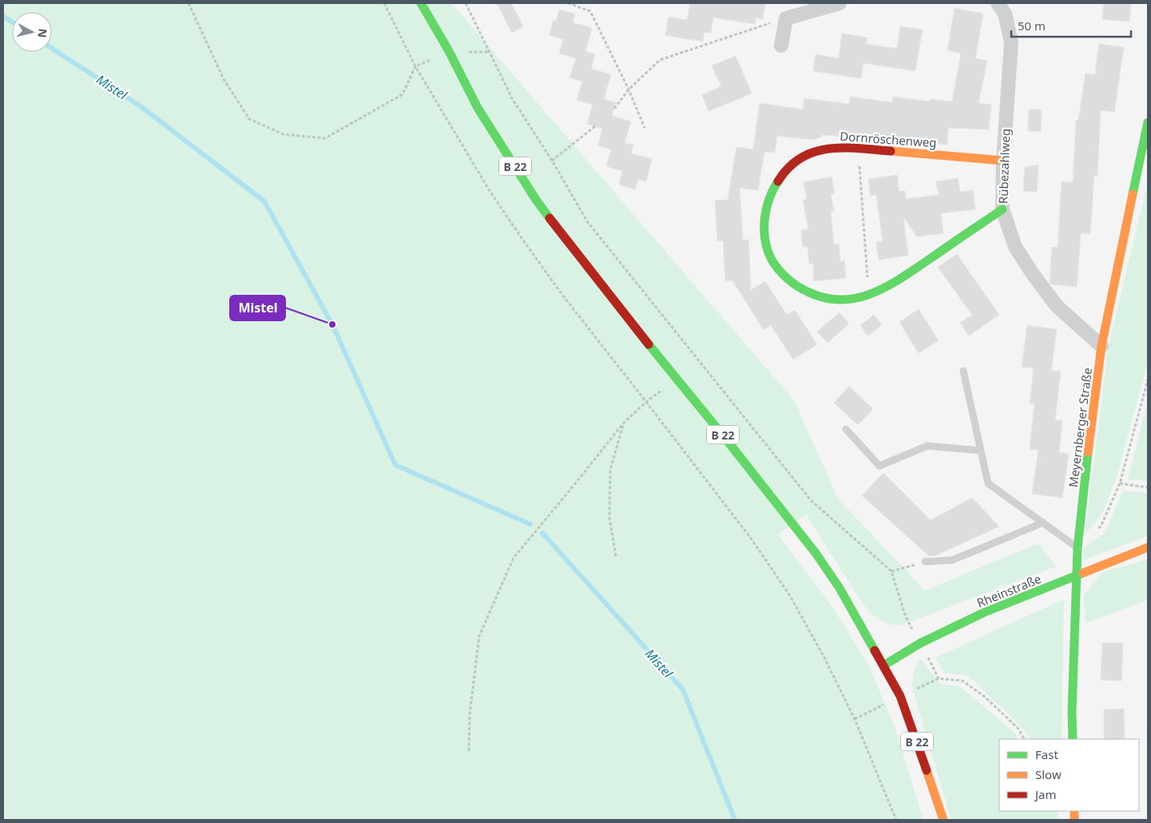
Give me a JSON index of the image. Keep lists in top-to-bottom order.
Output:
{
  "streets": {
    "street": [
      "Dornröschenweg",
      "B 22",
      "Rübezahlweg",
      "Meyernberger Straße",
      "Rheinstraße"
    ]
  },
  "crossings": [
    ["Dornröschenweg", "Rübezahlweg"],
    ["B 22", "Rheinstraße"],
    ["Rübezahlweg", "Meyernberger Straße"]
  ],
  "water": ["Mistel"],
  "places": ["Mistel"],
  "legend": ["Fast", "Slow", "Jam"],
  "scale_bar": "50 m",
  "north": "right"
}
